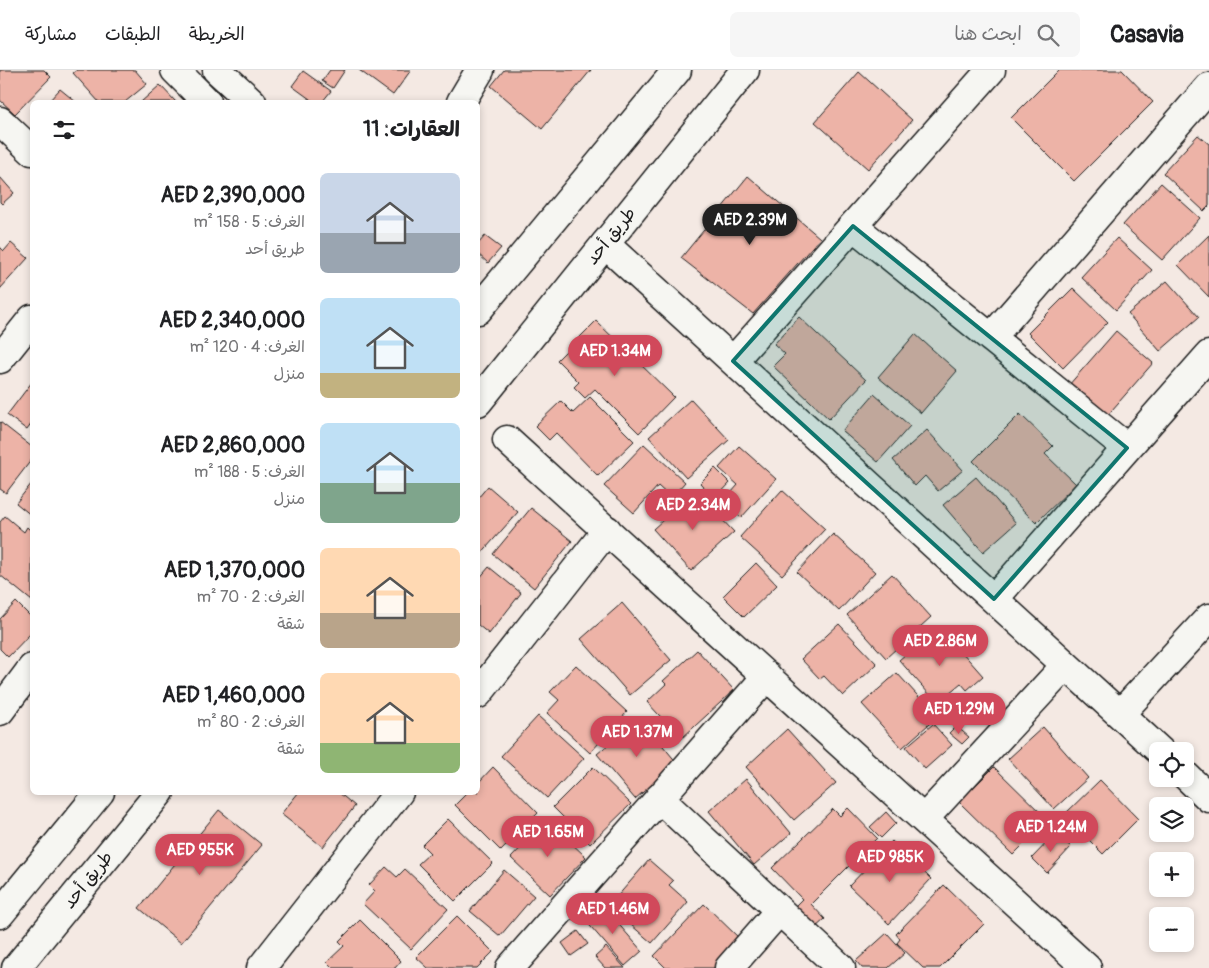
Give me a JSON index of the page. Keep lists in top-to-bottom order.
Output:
{
  "streets": {
    "street": ["طريق أحد"]
  },
  "page": {
    "header": "Casavia",
    "search": "ابحث هنا",
    "nav": ["الخريطة", "الطبقات", "مشاركة"],
    "heading": "العقارات: 11",
    "list": [
      {
        "name": "AED 2,390,000",
        "note": "الغرف: 5 · 158 m² · طريق أحد"
      },
      {
        "name": "AED 2,340,000",
        "note": "الغرف: 4 · 120 m² · منزل"
      },
      {
        "name": "AED 2,860,000",
        "note": "الغرف: 5 · 188 m² · منزل"
      },
      {
        "name": "AED 1,370,000",
        "note": "الغرف: 2 · 70 m² · شقة"
      },
      {
        "name": "AED 1,460,000",
        "note": "الغرف: 2 · 80 m² · شقة"
      }
    ],
    "price": [
      "AED 2.39M",
      "AED 1.34M",
      "AED 2.34M",
      "AED 2.86M",
      "AED 1.29M",
      "AED 1.37M",
      "AED 1.24M",
      "AED 1.65M",
      "AED 955K",
      "AED 985K",
      "AED 1.46M"
    ],
    "map_buttons": ["+", "−"]
  }
}
